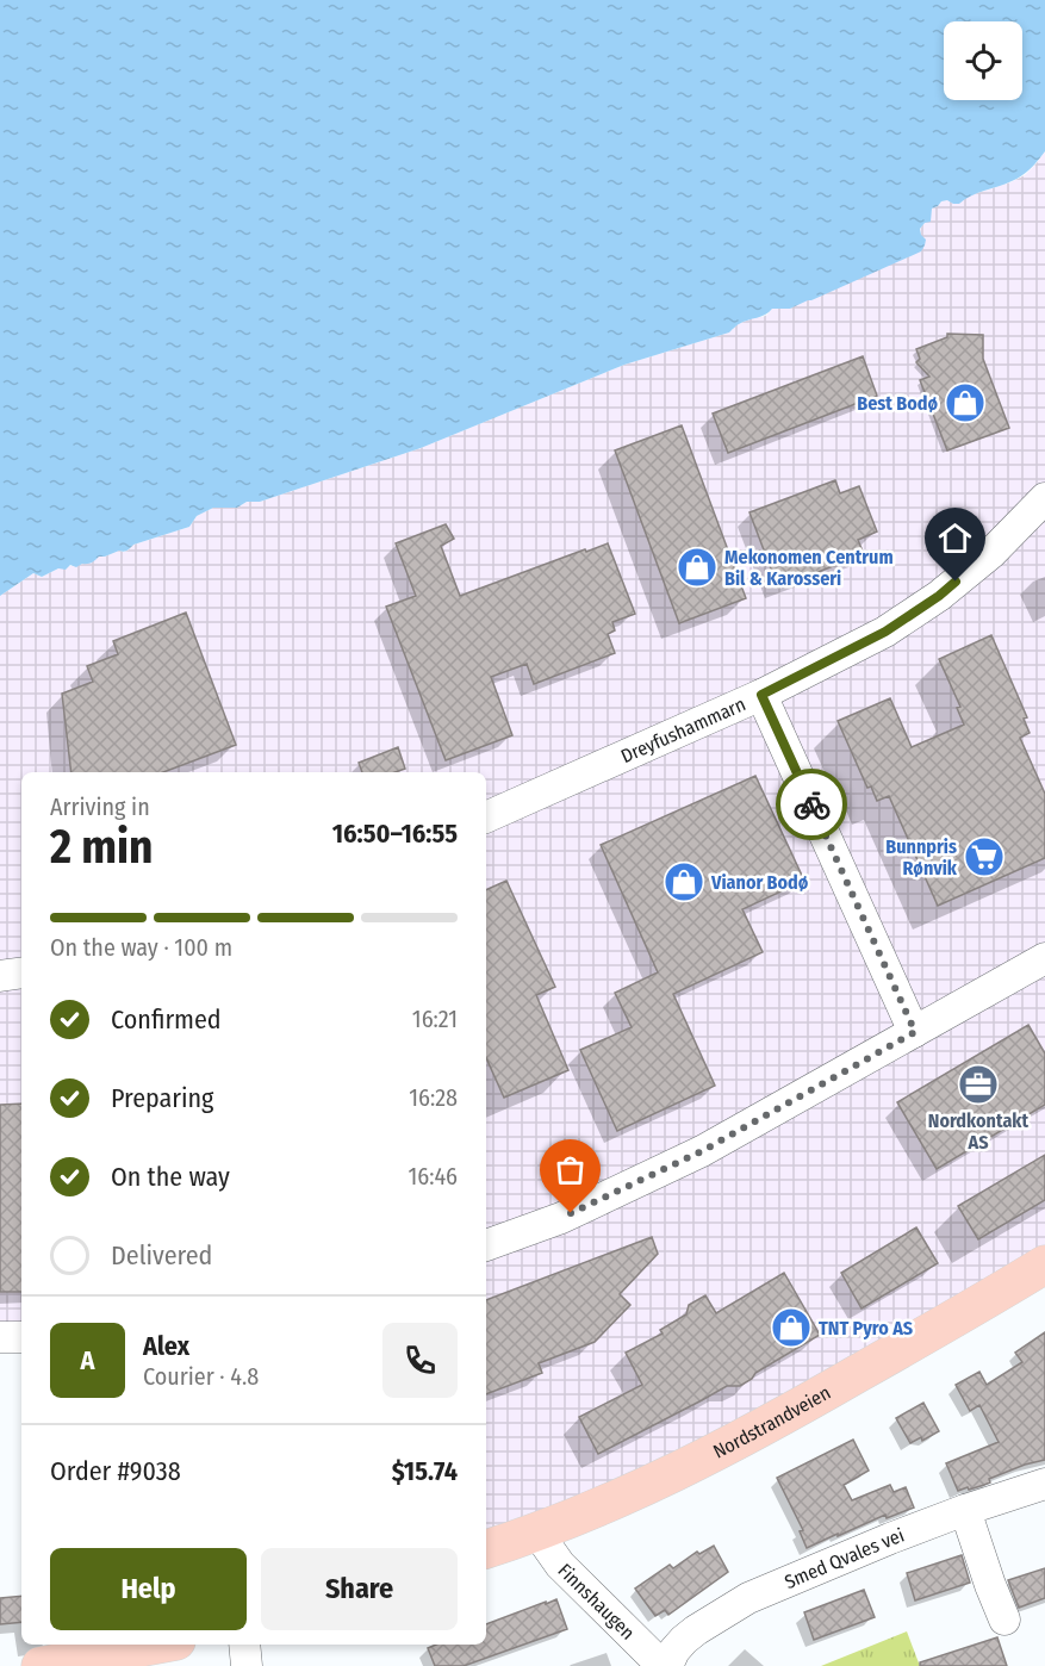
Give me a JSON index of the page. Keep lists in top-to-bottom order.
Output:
{
  "streets": {
    "main road": ["Nordstrandveien"],
    "street": ["Dreyfushammarn", "Smed Qvales vei", "Finnshaugen"]
  },
  "crossings": [
    ["Nordstrandveien", "Finnshaugen"]
  ],
  "places": {
    "shop": [
      "Best Bodø",
      "Mekonomen Centrum Bil & Karosseri",
      "Vianor Bodø",
      "TNT Pyro AS"
    ],
    "supermarket": ["Bunnpris Rønvik"],
    "office": ["Nordkontakt AS"]
  },
  "page": {
    "heading": ["2 min", "Arriving in", "16:50–16:55"],
    "panel": [
      "Alex",
      "Courier · 4.8",
      "Order #9038",
      "$15.74"
    ],
    "bar": "On the way · 100 m",
    "list": [
      ["Confirmed", "16:21"],
      ["Preparing", "16:28"],
      ["On the way", "16:46"],
      "Delivered"
    ],
    "round": "A",
    "buttons": ["Help", "Share"]
  }
}
